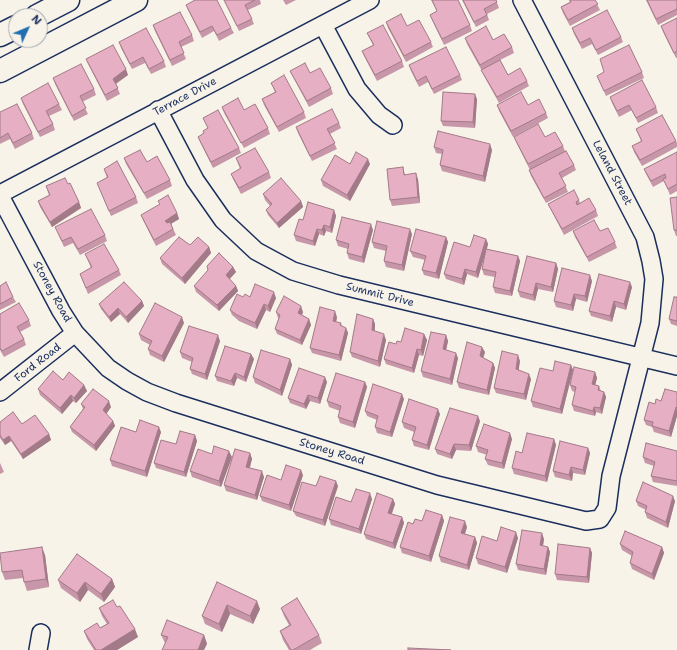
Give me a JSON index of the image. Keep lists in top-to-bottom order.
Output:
{
  "streets": {
    "street": [
      "Terrace Drive",
      "Leland Street",
      "Stoney Road",
      "Summit Drive",
      "Ford Road"
    ]
  },
  "crossings": [
    ["Terrace Drive", "Stoney Road"],
    ["Terrace Drive", "Summit Drive"],
    ["Leland Street", "Stoney Road"],
    ["Leland Street", "Summit Drive"],
    ["Stoney Road", "Summit Drive"],
    ["Stoney Road", "Ford Road"]
  ],
  "north": "top right"
}
